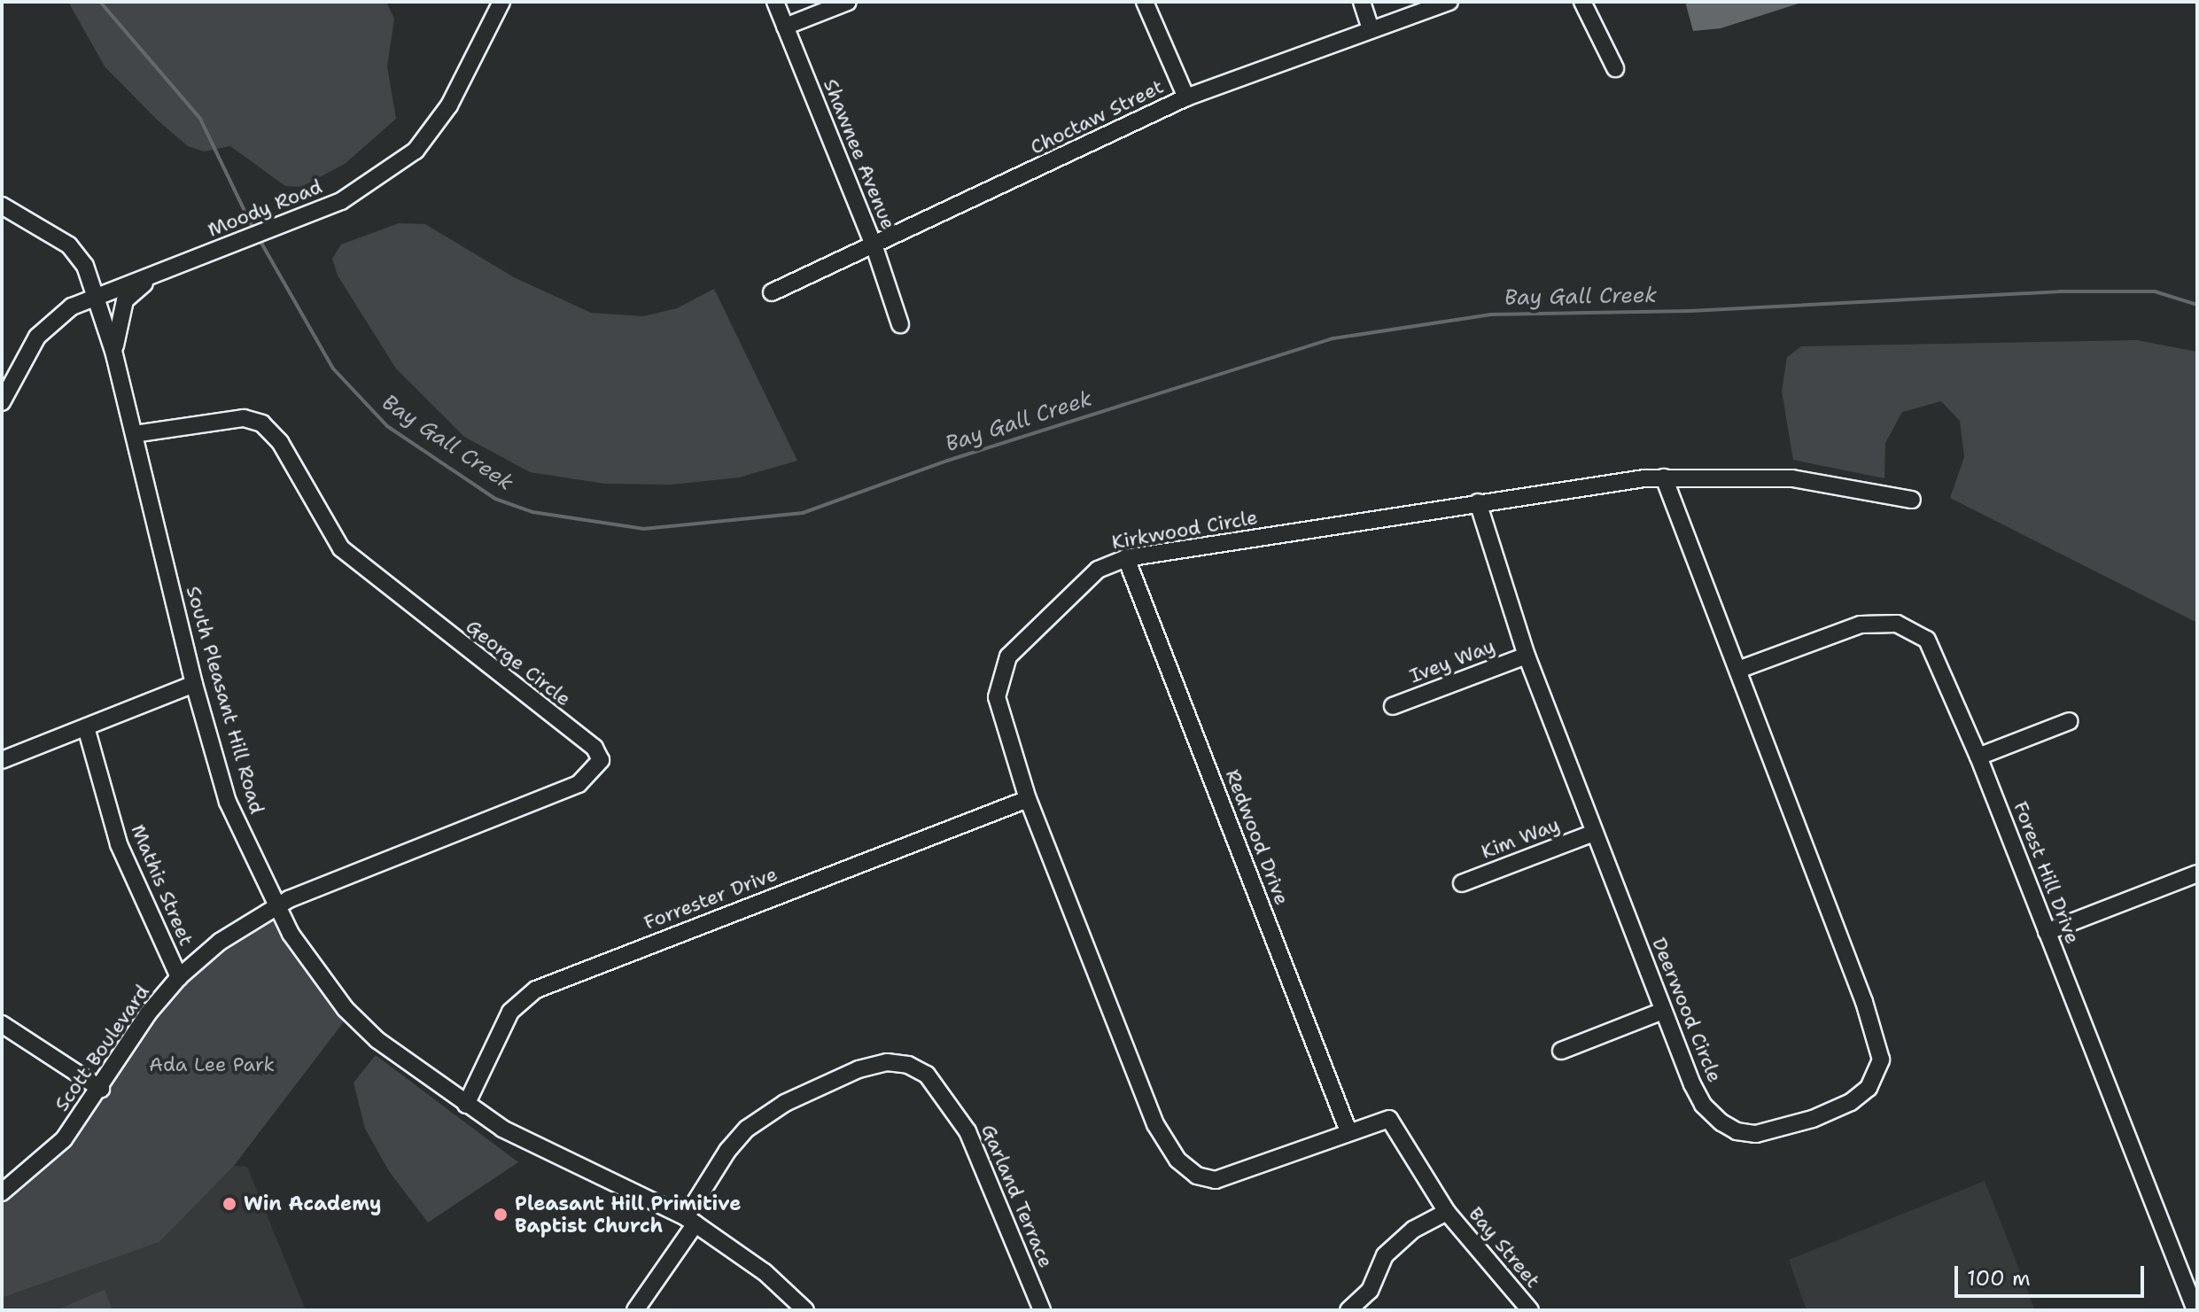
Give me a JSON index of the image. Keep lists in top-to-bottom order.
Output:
{
  "streets": {
    "street": [
      "Choctaw Street",
      "Shawnee Avenue",
      "Moody Road",
      "Kirkwood Circle",
      "Ivey Way",
      "George Circle",
      "South Pleasant Hill Road",
      "Redwood Drive",
      "Kim Way",
      "Forest Hill Drive",
      "Mathis Street",
      "Forrester Drive",
      "Deerwood Circle",
      "Scott Boulevard",
      "Garland Terrace",
      "Bay Street"
    ]
  },
  "crossings": [
    ["Choctaw Street", "Shawnee Avenue"],
    ["Moody Road", "South Pleasant Hill Road"],
    ["Kirkwood Circle", "Redwood Drive"],
    ["Kirkwood Circle", "Forrester Drive"],
    ["Kirkwood Circle", "Deerwood Circle"],
    ["Kirkwood Circle", "Bay Street"],
    ["Ivey Way", "Deerwood Circle"],
    ["George Circle", "South Pleasant Hill Road"],
    ["George Circle", "Scott Boulevard"],
    ["South Pleasant Hill Road", "Forrester Drive"],
    ["South Pleasant Hill Road", "Scott Boulevard"],
    ["South Pleasant Hill Road", "Garland Terrace"],
    ["Redwood Drive", "Bay Street"],
    ["Kim Way", "Deerwood Circle"],
    ["Forest Hill Drive", "Deerwood Circle"],
    ["Mathis Street", "Scott Boulevard"]
  ],
  "water": ["Bay Gall Creek"],
  "parks": ["Ada Lee Park"],
  "places": ["Win Academy", "Pleasant Hill Primitive Baptist Church"],
  "scale_bar": "100 m"
}
